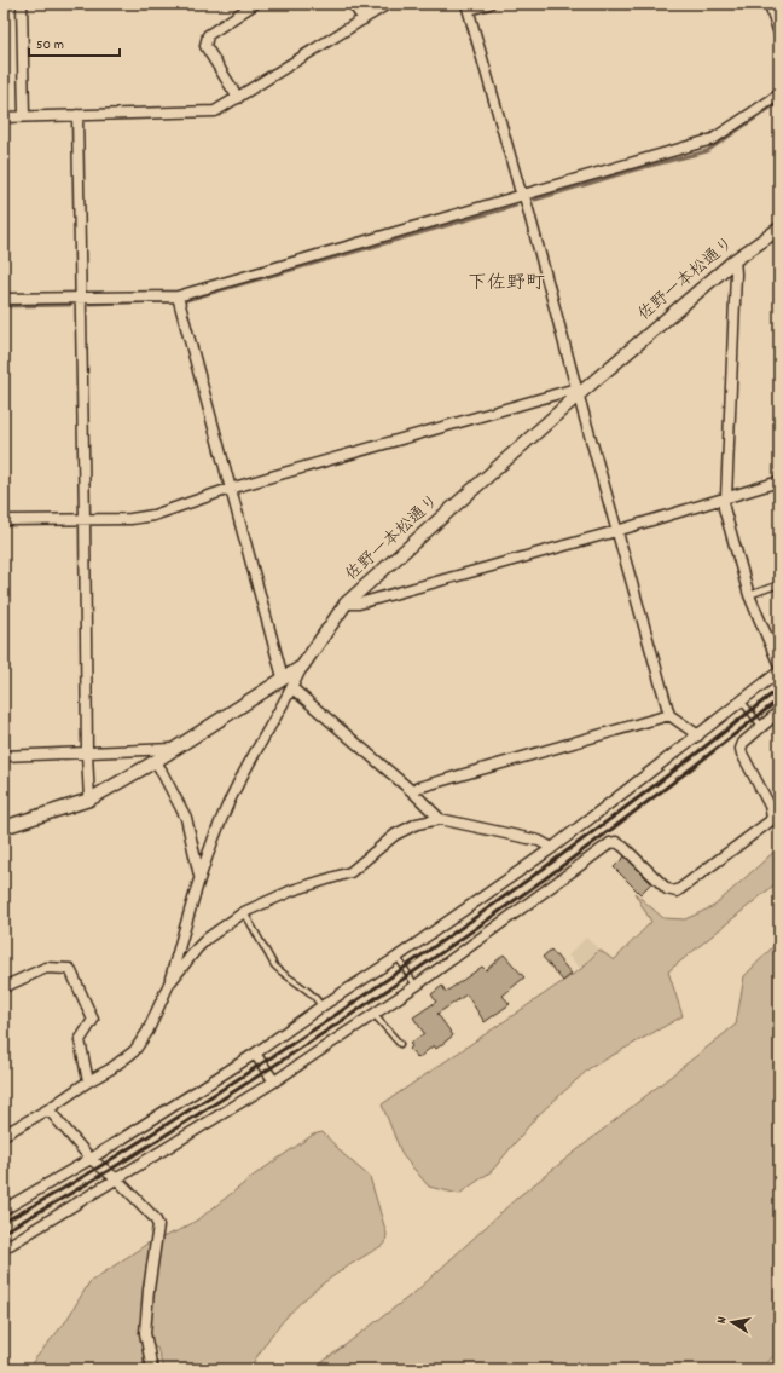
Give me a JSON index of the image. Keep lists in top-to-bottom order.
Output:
{
  "streets": {
    "street": ["佐野一本松通り"]
  },
  "districts": ["下佐野町"],
  "scale_bar": "50 m",
  "north": "left"
}
